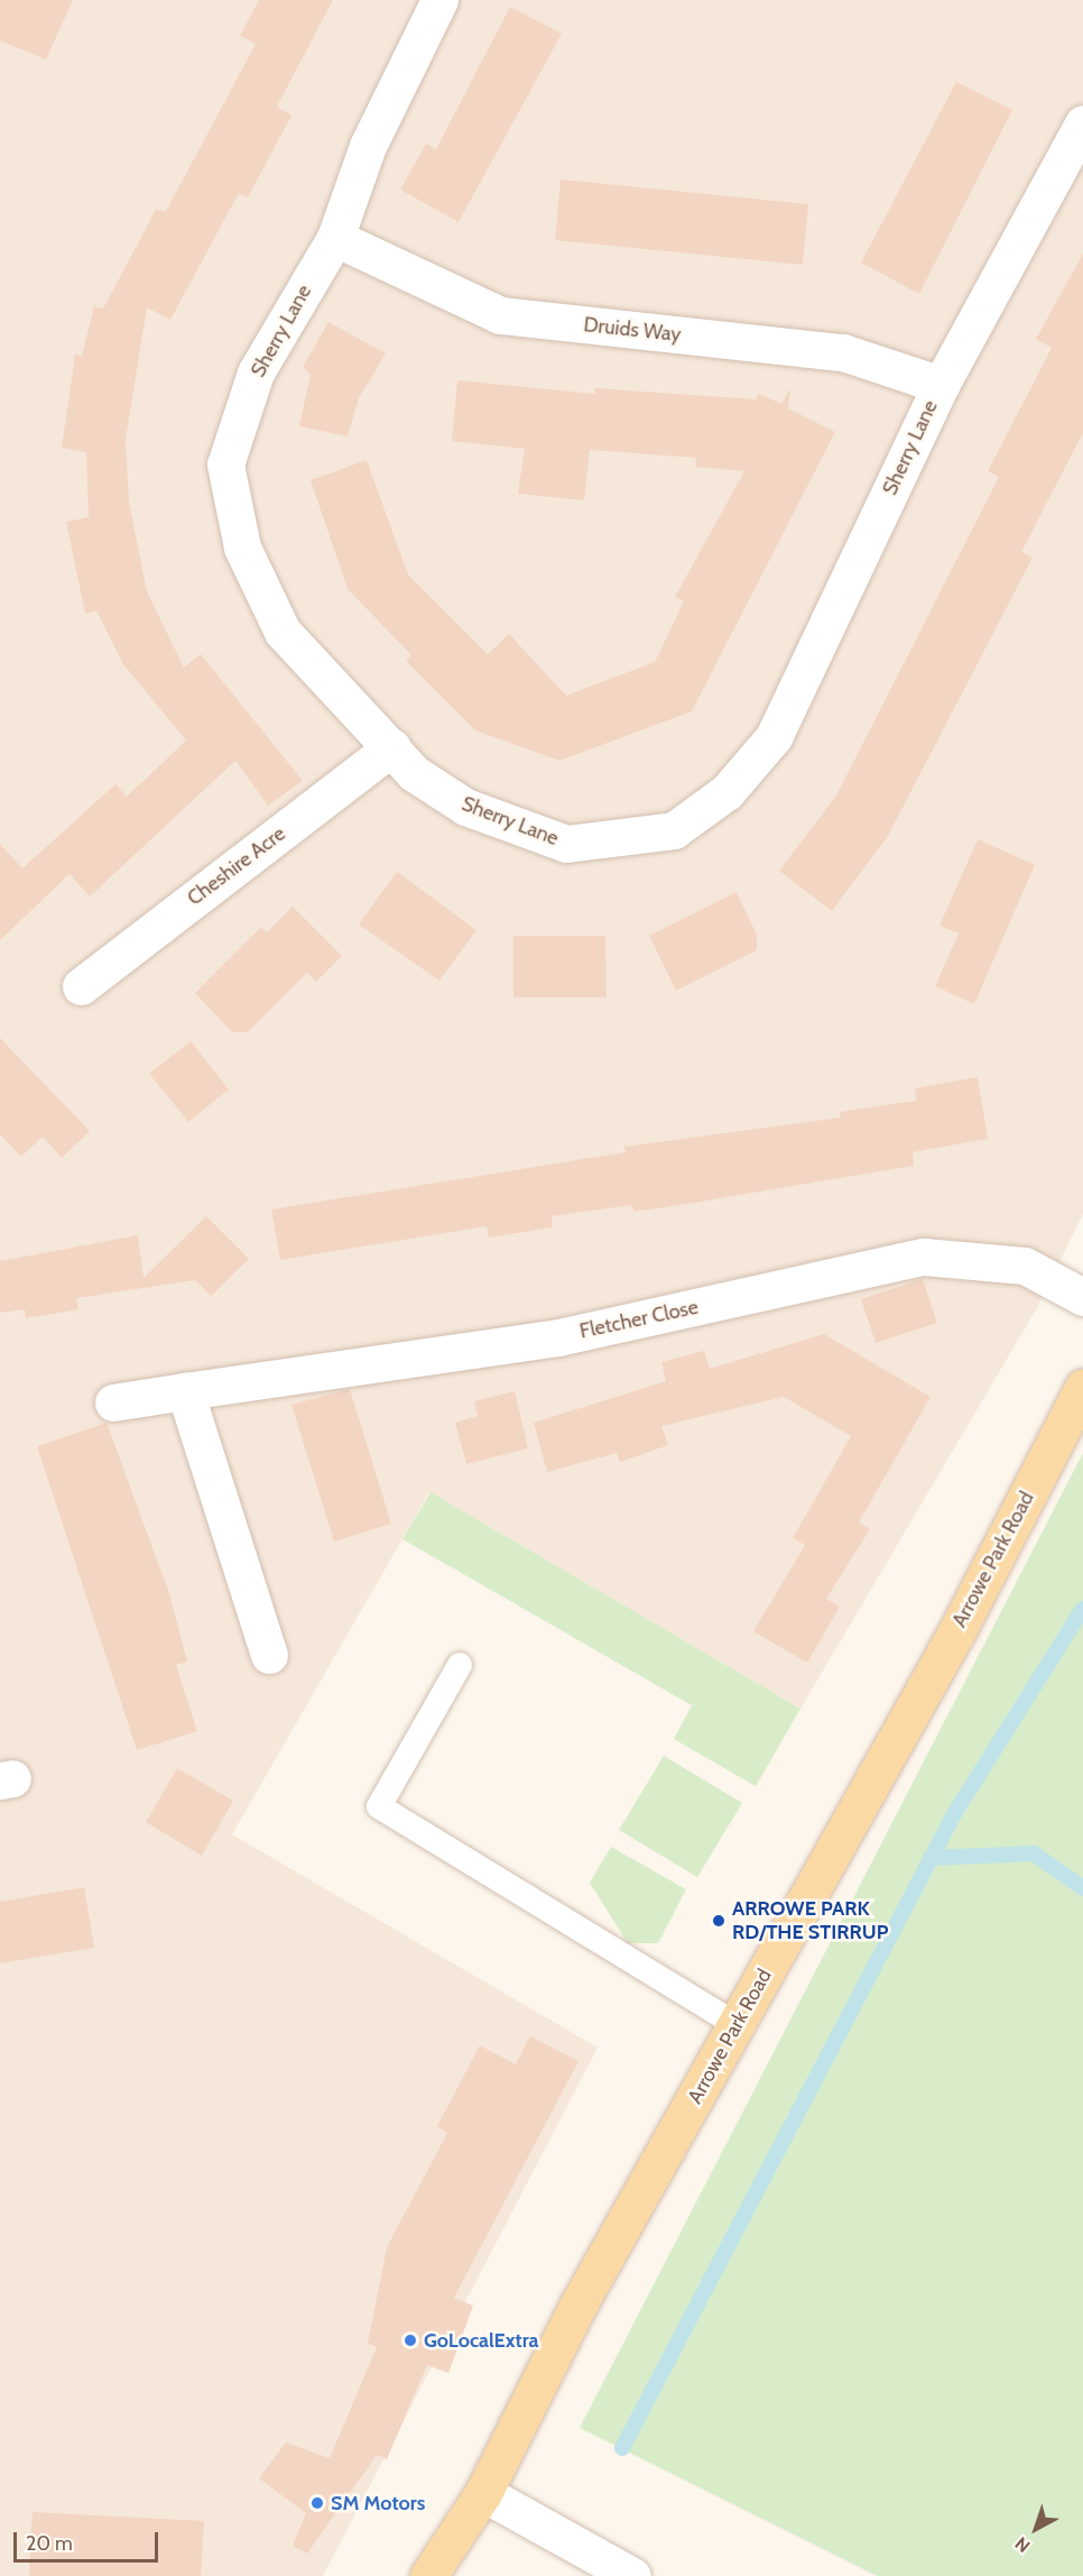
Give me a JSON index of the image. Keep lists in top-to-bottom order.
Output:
{
  "streets": {
    "main road": ["Arrowe Park Road"],
    "street": [
      "Druids Way",
      "Sherry Lane",
      "Cheshire Acre",
      "Fletcher Close"
    ]
  },
  "crossings": [
    ["Druids Way", "Sherry Lane"],
    ["Sherry Lane", "Cheshire Acre"]
  ],
  "places": ["ARROWE PARK RD/THE STIRRUP", "GoLocalExtra", "SM Motors"],
  "scale_bar": "20 m",
  "north": "bottom left"
}
